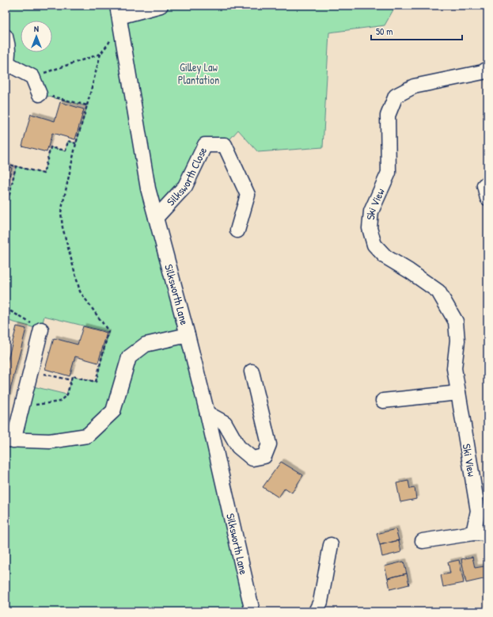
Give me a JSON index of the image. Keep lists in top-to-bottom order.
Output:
{
  "streets": {
    "street": ["Silksworth Close", "Ski View", "Silksworth Lane"]
  },
  "crossings": [
    ["Silksworth Close", "Silksworth Lane"]
  ],
  "parks": ["Gilley Law Plantation"],
  "scale_bar": "50 m",
  "north": "top"
}
